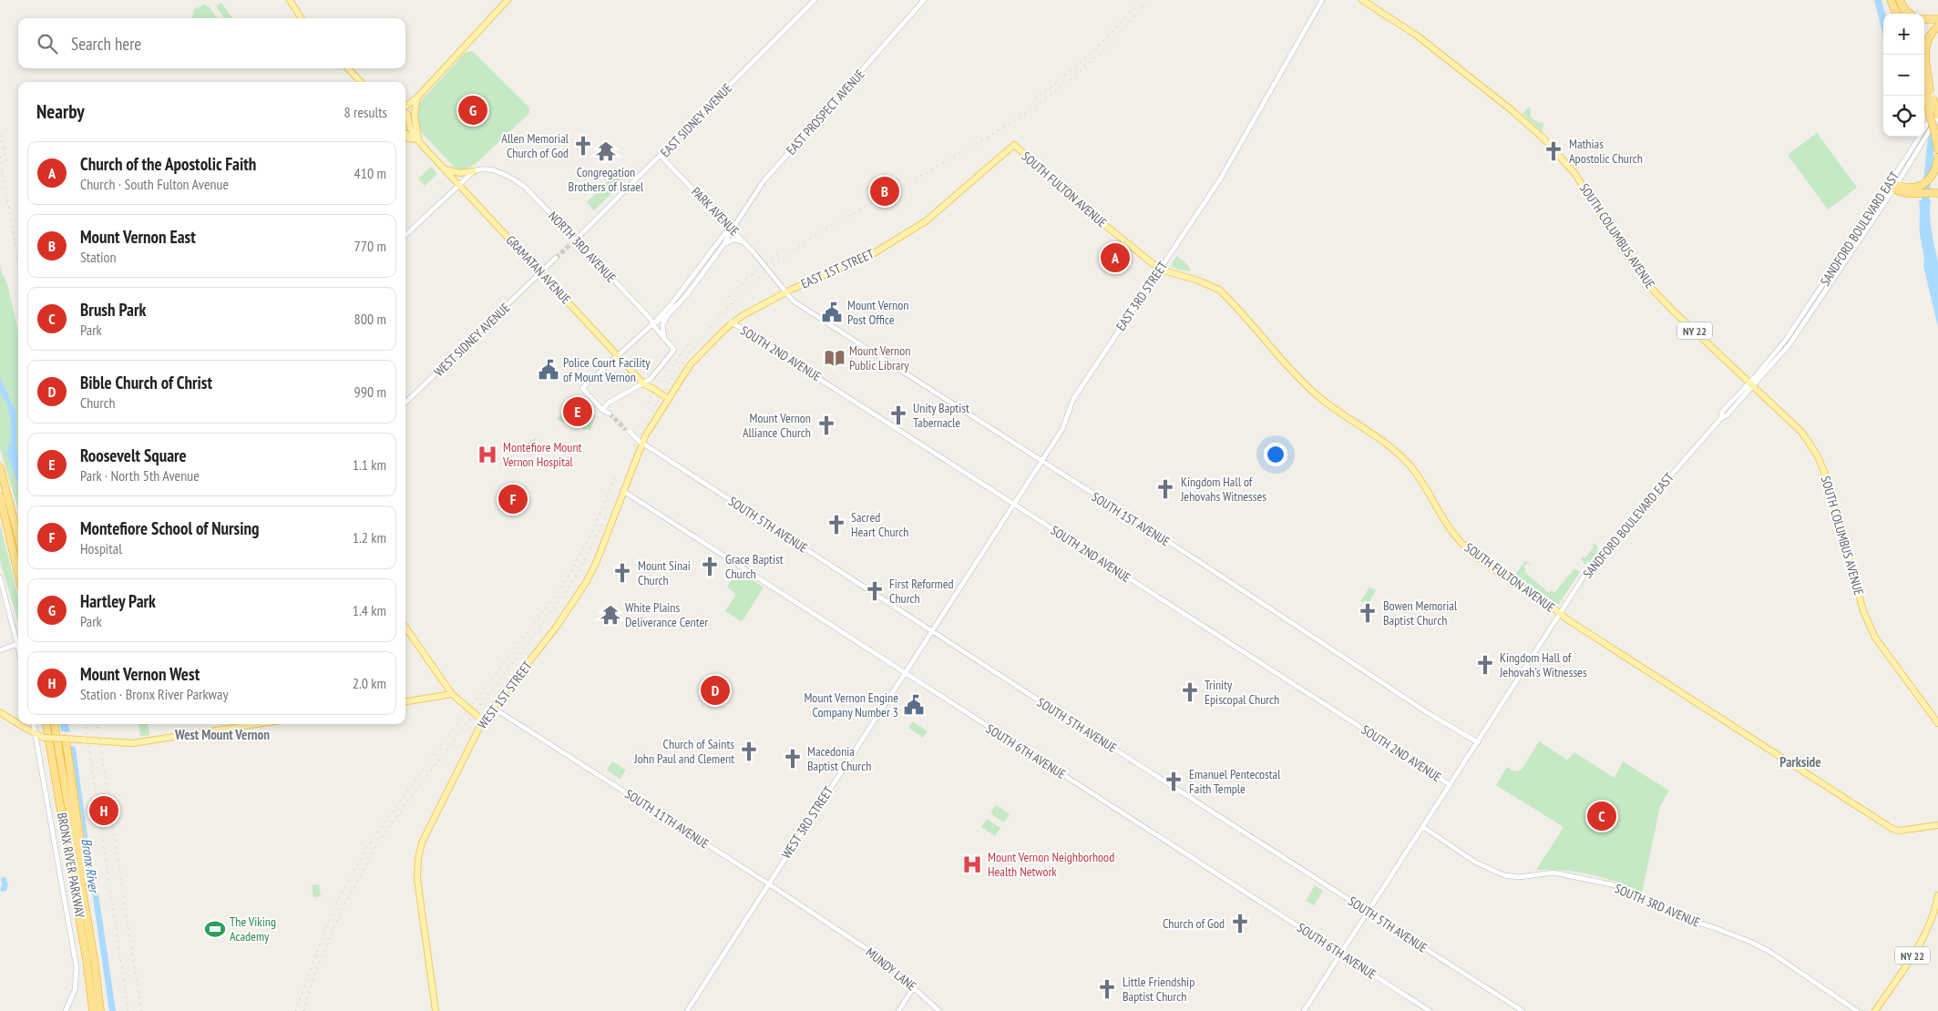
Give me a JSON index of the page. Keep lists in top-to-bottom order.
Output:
{
  "streets": {
    "highway": ["BRONX RIVER PARKWAY"],
    "main road": [
      "SOUTH FULTON AVENUE",
      "SOUTH COLUMBUS AVENUE",
      "EAST 1ST STREET",
      "GRAMATAN AVENUE",
      "NY 22",
      "WEST 1ST STREET"
    ],
    "street": [
      "EAST PROSPECT AVENUE",
      "EAST SIDNEY AVENUE",
      "PARK AVENUE",
      "SANDFORD BOULEVARD EAST",
      "NORTH 3RD AVENUE",
      "EAST 3RD STREET",
      "WEST SIDNEY AVENUE",
      "SOUTH 2ND AVENUE",
      "SOUTH 1ST AVENUE",
      "SOUTH 5TH AVENUE",
      "SOUTH 6TH AVENUE",
      "SOUTH 11TH AVENUE",
      "WEST 3RD STREET",
      "SOUTH 3RD AVENUE",
      "MUNDY LANE"
    ]
  },
  "crossings": [
    ["EAST PROSPECT AVENUE", "PARK AVENUE"],
    ["EAST PROSPECT AVENUE", "NORTH 3RD AVENUE"],
    ["EAST PROSPECT AVENUE", "GRAMATAN AVENUE"],
    ["EAST SIDNEY AVENUE", "PARK AVENUE"],
    ["EAST SIDNEY AVENUE", "NORTH 3RD AVENUE"],
    ["SOUTH FULTON AVENUE", "SANDFORD BOULEVARD EAST"],
    ["SOUTH FULTON AVENUE", "EAST 1ST STREET"],
    ["SOUTH FULTON AVENUE", "EAST 3RD STREET"],
    ["PARK AVENUE", "EAST 1ST STREET"],
    ["PARK AVENUE", "SOUTH 1ST AVENUE"],
    ["SANDFORD BOULEVARD EAST", "SOUTH COLUMBUS AVENUE"],
    ["SANDFORD BOULEVARD EAST", "SOUTH 2ND AVENUE"],
    ["SANDFORD BOULEVARD EAST", "SOUTH 1ST AVENUE"],
    ["SANDFORD BOULEVARD EAST", "SOUTH 5TH AVENUE"],
    ["SANDFORD BOULEVARD EAST", "SOUTH 6TH AVENUE"],
    ["SANDFORD BOULEVARD EAST", "SOUTH 3RD AVENUE"],
    ["NORTH 3RD AVENUE", "GRAMATAN AVENUE"],
    ["EAST 1ST STREET", "GRAMATAN AVENUE"],
    ["EAST 1ST STREET", "SOUTH 2ND AVENUE"],
    ["EAST 1ST STREET", "SOUTH 1ST AVENUE"],
    ["EAST 1ST STREET", "WEST 1ST STREET"],
    ["GRAMATAN AVENUE", "WEST SIDNEY AVENUE"],
    ["GRAMATAN AVENUE", "WEST 1ST STREET"],
    ["EAST 3RD STREET", "SOUTH 2ND AVENUE"],
    ["EAST 3RD STREET", "SOUTH 1ST AVENUE"],
    ["EAST 3RD STREET", "WEST 3RD STREET"],
    ["SOUTH 5TH AVENUE", "WEST 1ST STREET"],
    ["SOUTH 5TH AVENUE", "WEST 3RD STREET"],
    ["WEST 1ST STREET", "SOUTH 6TH AVENUE"],
    ["WEST 1ST STREET", "SOUTH 11TH AVENUE"],
    ["SOUTH 6TH AVENUE", "WEST 3RD STREET"],
    ["SOUTH 11TH AVENUE", "WEST 3RD STREET"],
    ["SOUTH 11TH AVENUE", "MUNDY LANE"]
  ],
  "districts": ["West Mount Vernon", "Parkside"],
  "water": ["Bronx River"],
  "places": {
    "church": [
      "Allen Memorial Church of God",
      "Mathias Apostolic Church",
      "Unity Baptist Tabernacle",
      "Mount Vernon Alliance Church",
      "Kingdom Hall of Jehovahs Witnesses",
      "Sacred Heart Church",
      "Grace Baptist Church",
      "Mount Sinai Church",
      "First Reformed Church",
      "Bowen Memorial Baptist Church",
      "Kingdom Hall of Jehovah’s Witnesses",
      "Trinity Episcopal Church",
      "Church of Saints John Paul and Clement",
      "Macedonia Baptist Church",
      "Emanuel Pentecostal Faith Temple",
      "Church of God",
      "Little Friendship Baptist Church"
    ],
    "temple": ["Congregation Brothers of Israel", "White Plains Deliverance Center"],
    "public building": ["Mount Vernon Post Office", "Police Court Facility of Mount Vernon", "Mount Vernon Engine Company Number 3"],
    "library": ["Mount Vernon Public Library"],
    "hospital": ["Montefiore Mount Vernon Hospital", "Mount Vernon Neighborhood Health Network"],
    "sports": ["The Viking Academy"]
  },
  "page": {
    "map_buttons": ["+", "−"],
    "search": "Search here",
    "heading": ["Nearby", "8 results"],
    "pins": [
      "G",
      "B",
      "A",
      "E",
      "F",
      "D",
      "H",
      "C"
    ],
    "list": [
      {
        "mark": "A",
        "name": "Church of the Apostolic Faith",
        "note": "Church · South Fulton Avenue",
        "value": "410 m"
      },
      {
        "mark": "B",
        "name": "Mount Vernon East",
        "note": "Station",
        "value": "770 m"
      },
      {
        "mark": "C",
        "name": "Brush Park",
        "note": "Park",
        "value": "800 m"
      },
      {
        "mark": "D",
        "name": "Bible Church of Christ",
        "note": "Church",
        "value": "990 m"
      },
      {
        "mark": "E",
        "name": "Roosevelt Square",
        "note": "Park · North 5th Avenue",
        "value": "1.1 km"
      },
      {
        "mark": "F",
        "name": "Montefiore School of Nursing",
        "note": "Hospital",
        "value": "1.2 km"
      },
      {
        "mark": "G",
        "name": "Hartley Park",
        "note": "Park",
        "value": "1.4 km"
      },
      {
        "mark": "H",
        "name": "Mount Vernon West",
        "note": "Station · Bronx River Parkway",
        "value": "2.0 km"
      }
    ]
  }
}
